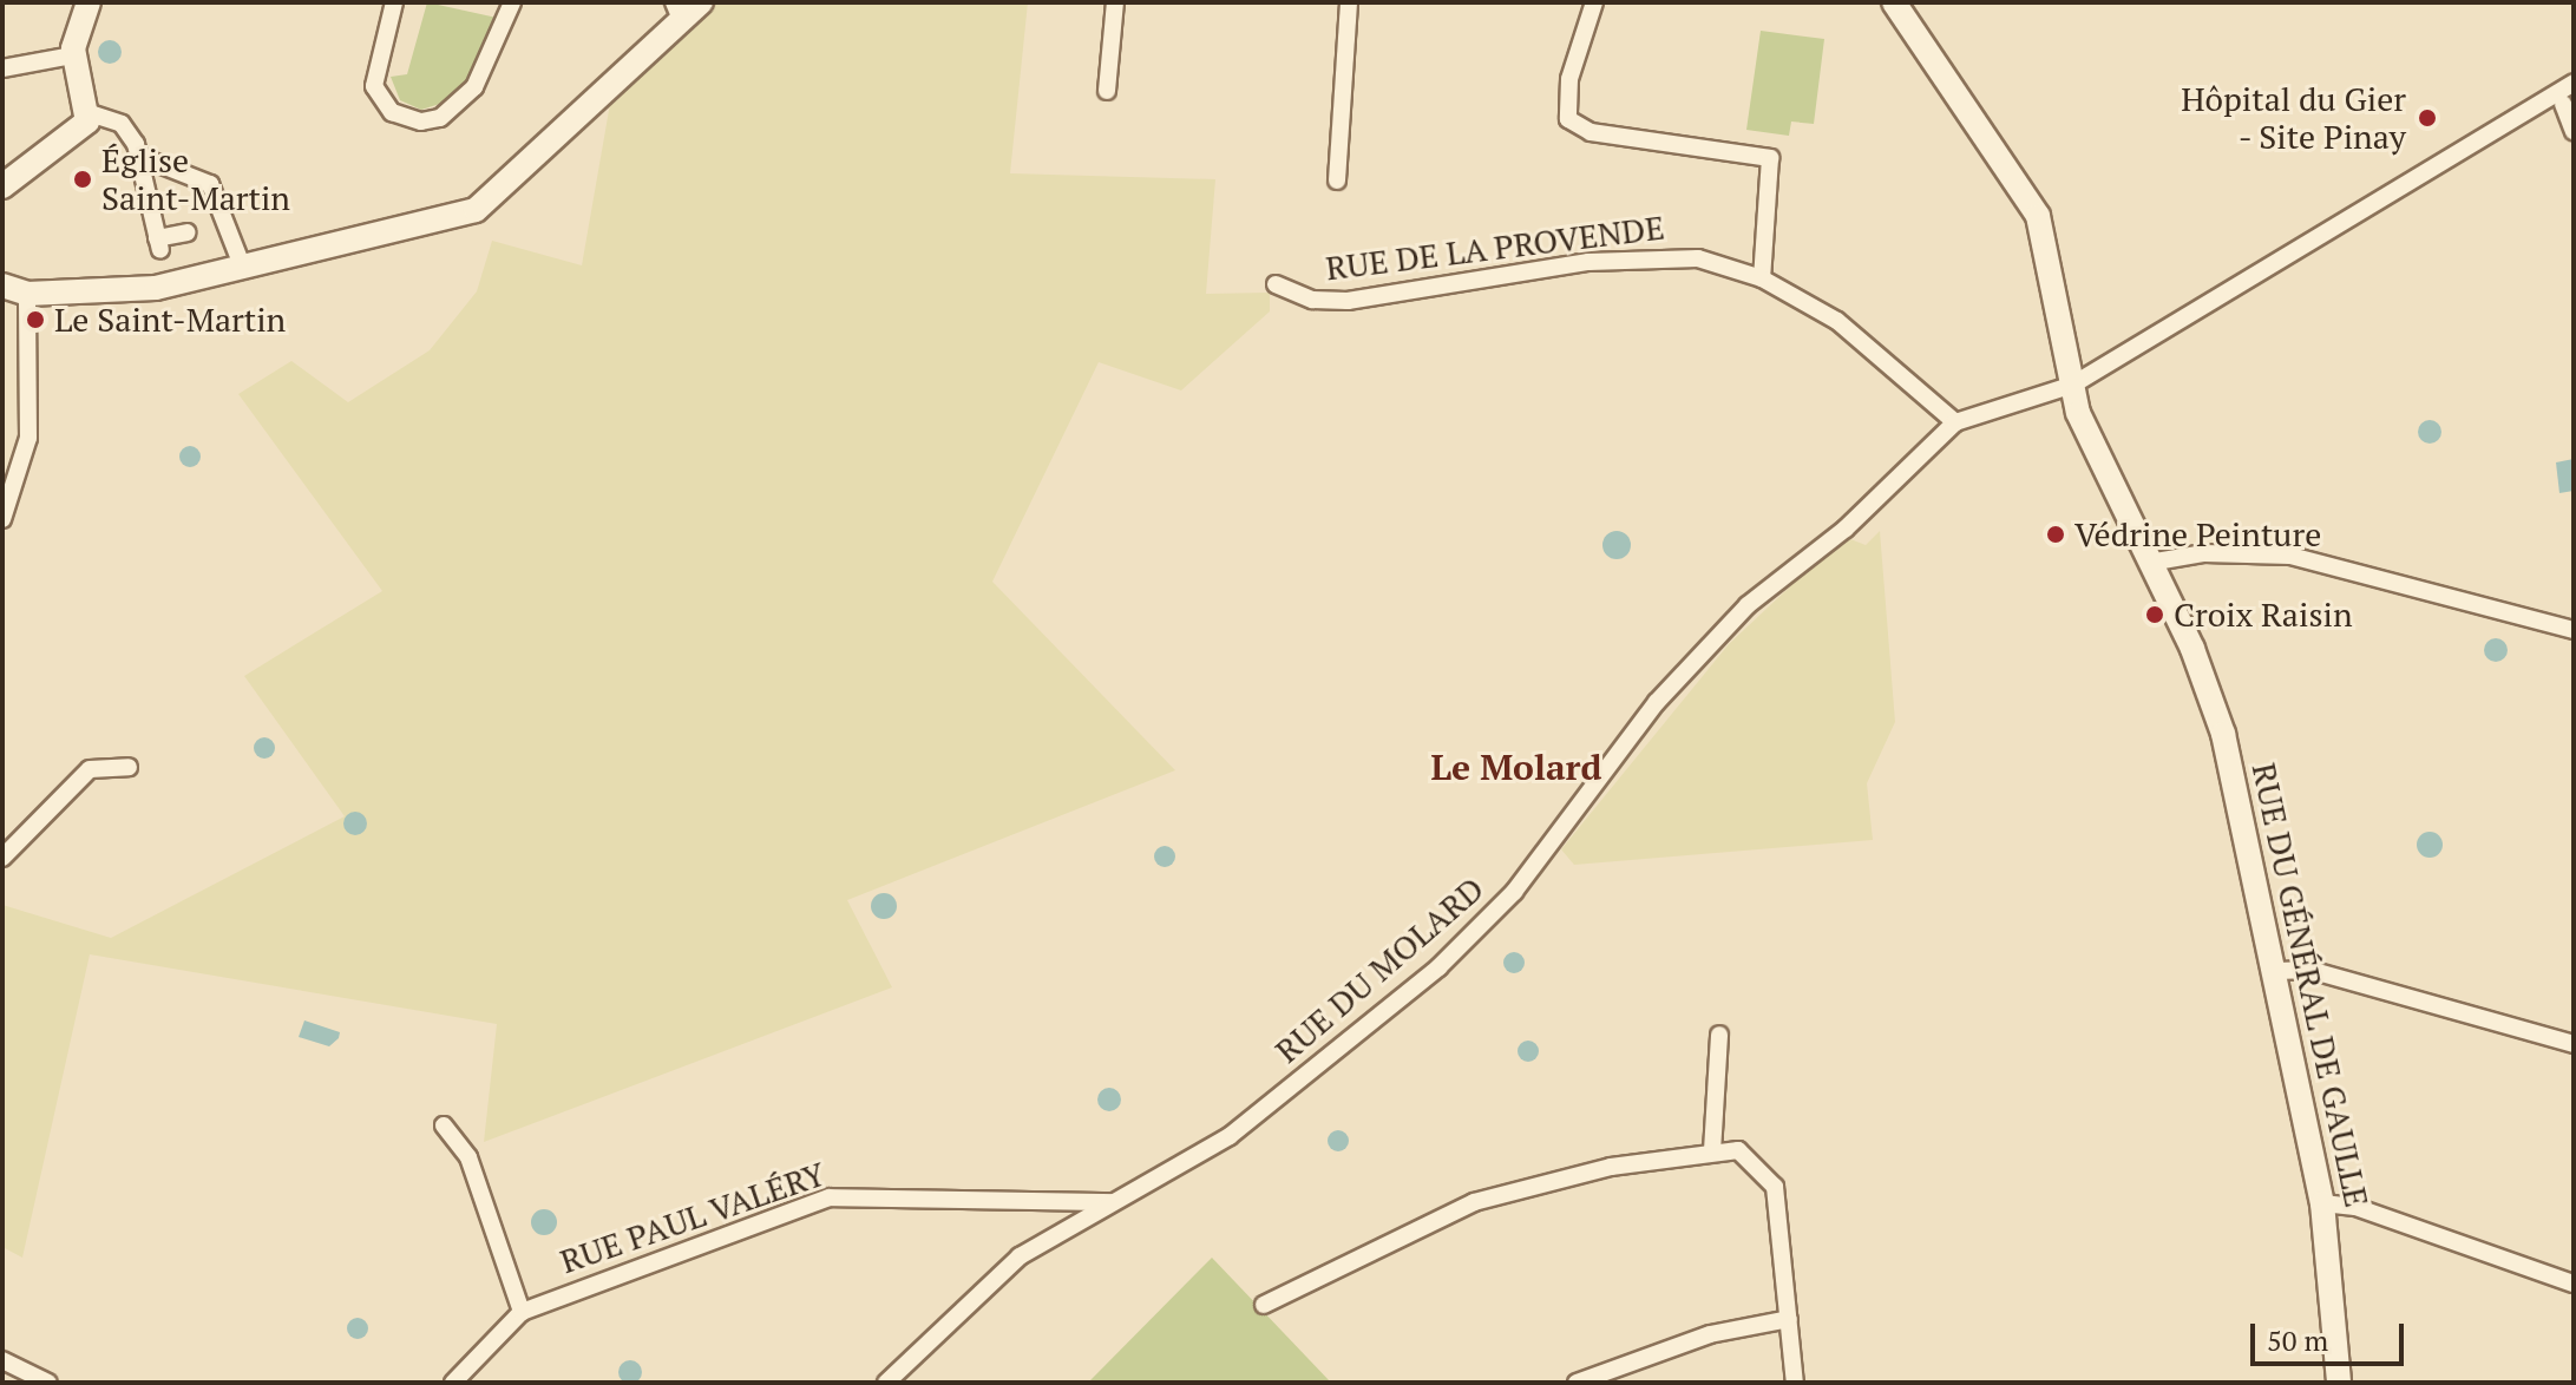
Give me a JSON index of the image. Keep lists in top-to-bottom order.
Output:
{
  "streets": {
    "street": [
      "RUE DE LA PROVENDE",
      "RUE DU MOLARD",
      "RUE DU GÉNÉRAL DE GAULLE",
      "RUE PAUL VALÉRY"
    ]
  },
  "crossings": [
    ["RUE DE LA PROVENDE", "RUE DU MOLARD"],
    ["RUE DU MOLARD", "RUE DU GÉNÉRAL DE GAULLE"],
    ["RUE DU MOLARD", "RUE PAUL VALÉRY"]
  ],
  "districts": ["Le Molard"],
  "places": [
    "Hôpital du Gier - Site Pinay",
    "Église Saint-Martin",
    "Le Saint-Martin",
    "Védrine Peinture",
    "Croix Raisin"
  ],
  "scale_bar": "50 m"
}
